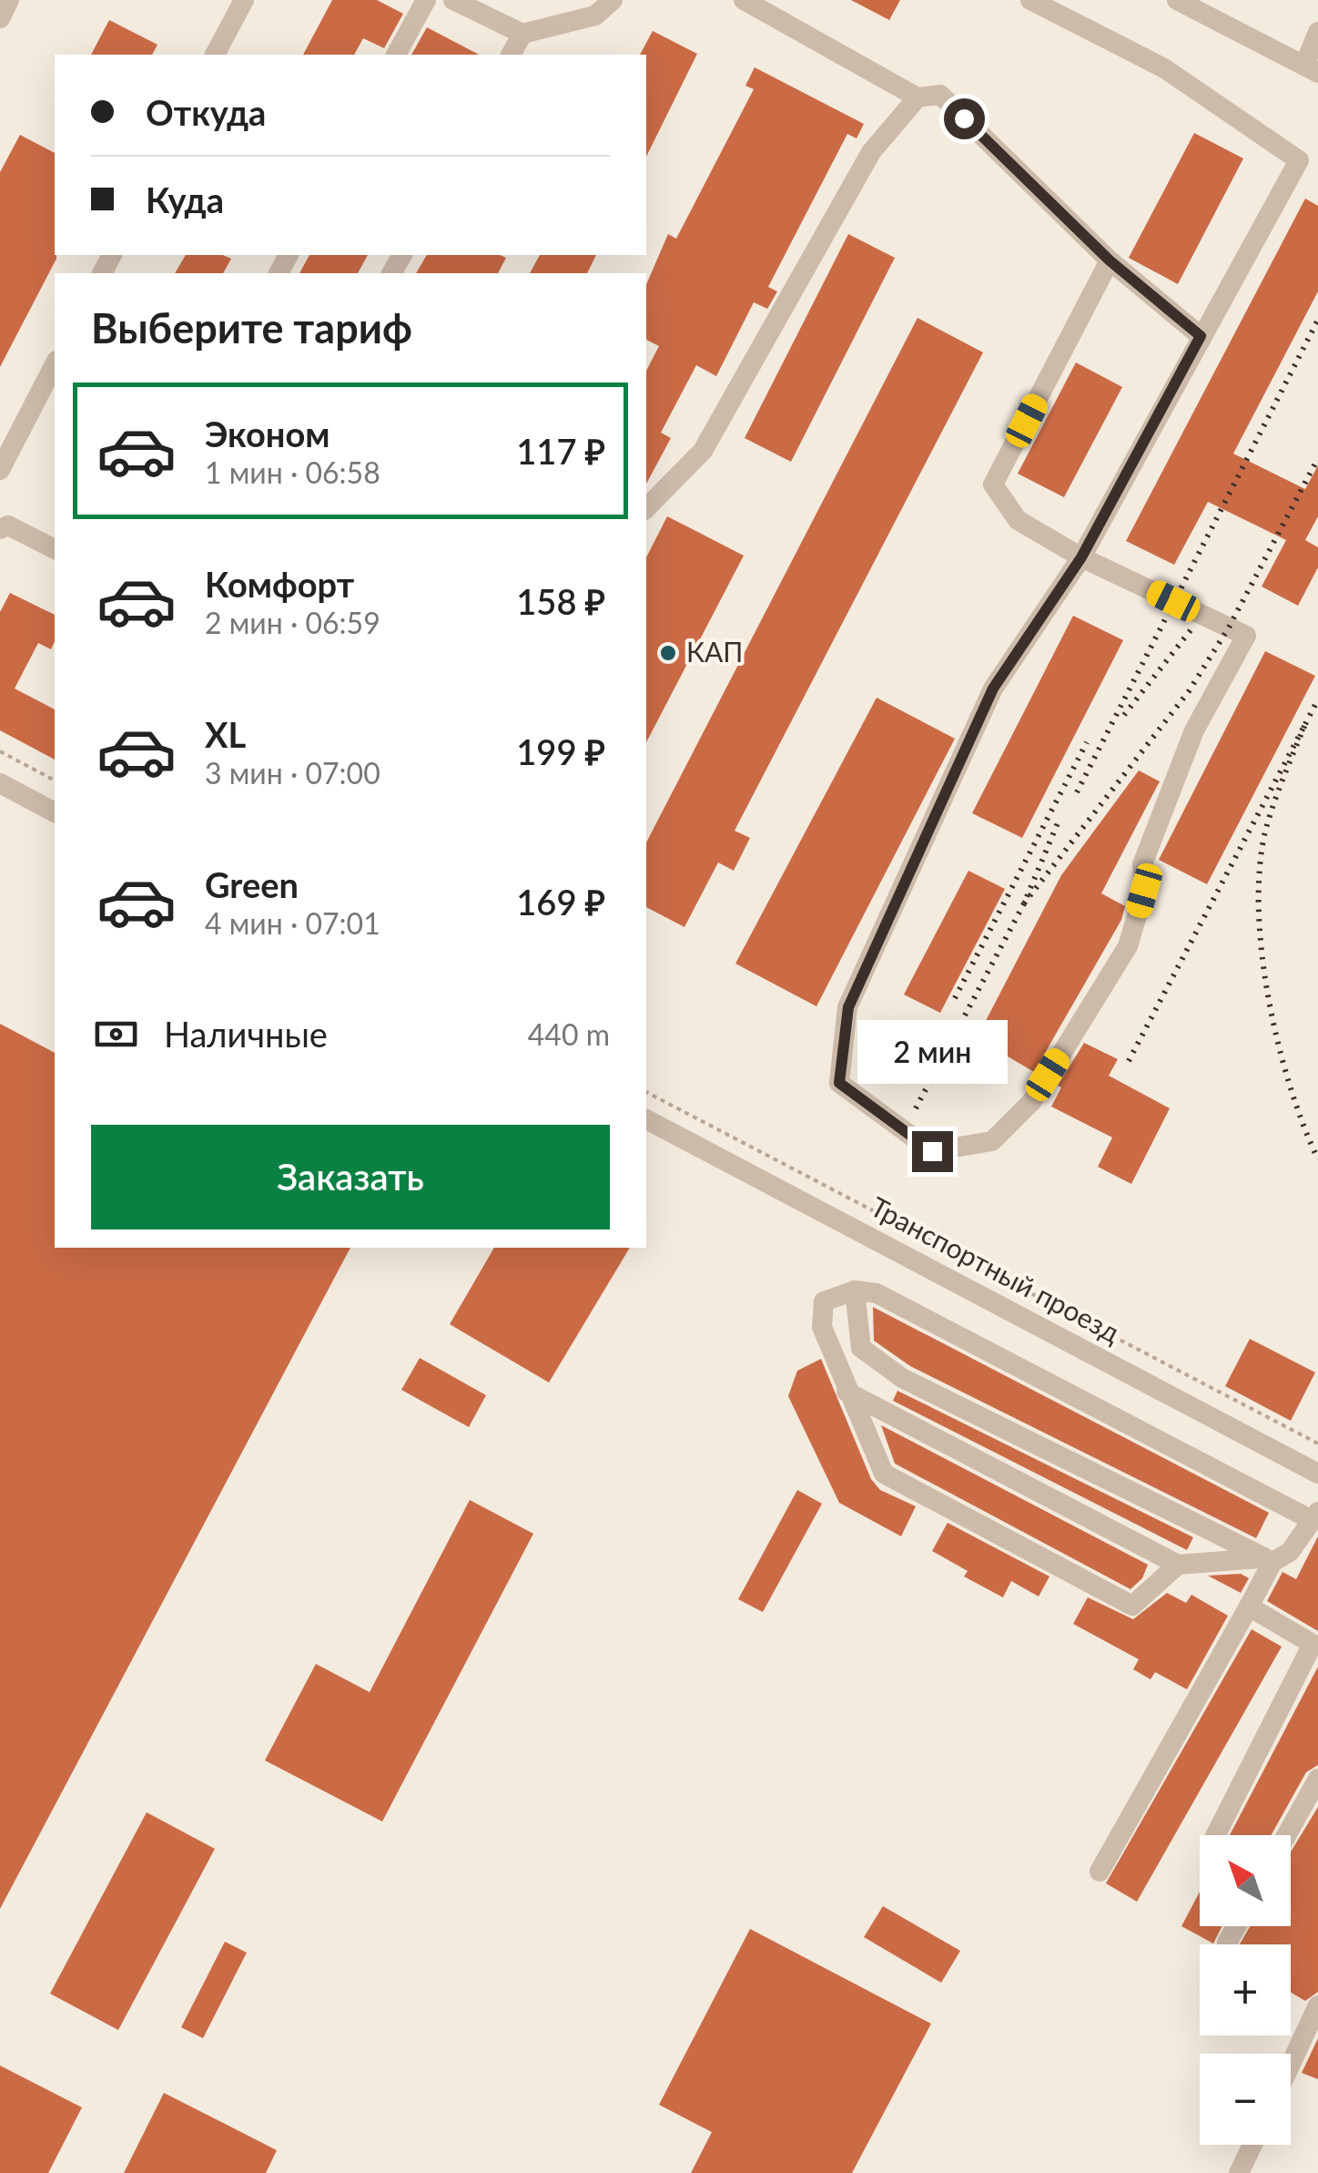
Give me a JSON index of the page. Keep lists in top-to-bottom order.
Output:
{
  "streets": {
    "street": ["Транспортный проезд"]
  },
  "places": ["КАП"],
  "north": "top left",
  "page": {
    "banner": ["Откуда", "Куда"],
    "heading": "Выберите тариф",
    "list": [
      {
        "name": "Эконом",
        "note": "1 мин · 06:58",
        "value": "117 ₽"
      },
      {
        "name": "Комфорт",
        "note": "2 мин · 06:59",
        "value": "158 ₽"
      },
      {
        "name": "XL",
        "note": "3 мин · 07:00",
        "value": "199 ₽"
      },
      {
        "name": "Green",
        "note": "4 мин · 07:01",
        "value": "169 ₽"
      }
    ],
    "pay": ["Наличные", "440 m"],
    "bubble": "2 мин",
    "buttons": "Заказать",
    "map_buttons": ["+", "−"]
  }
}
